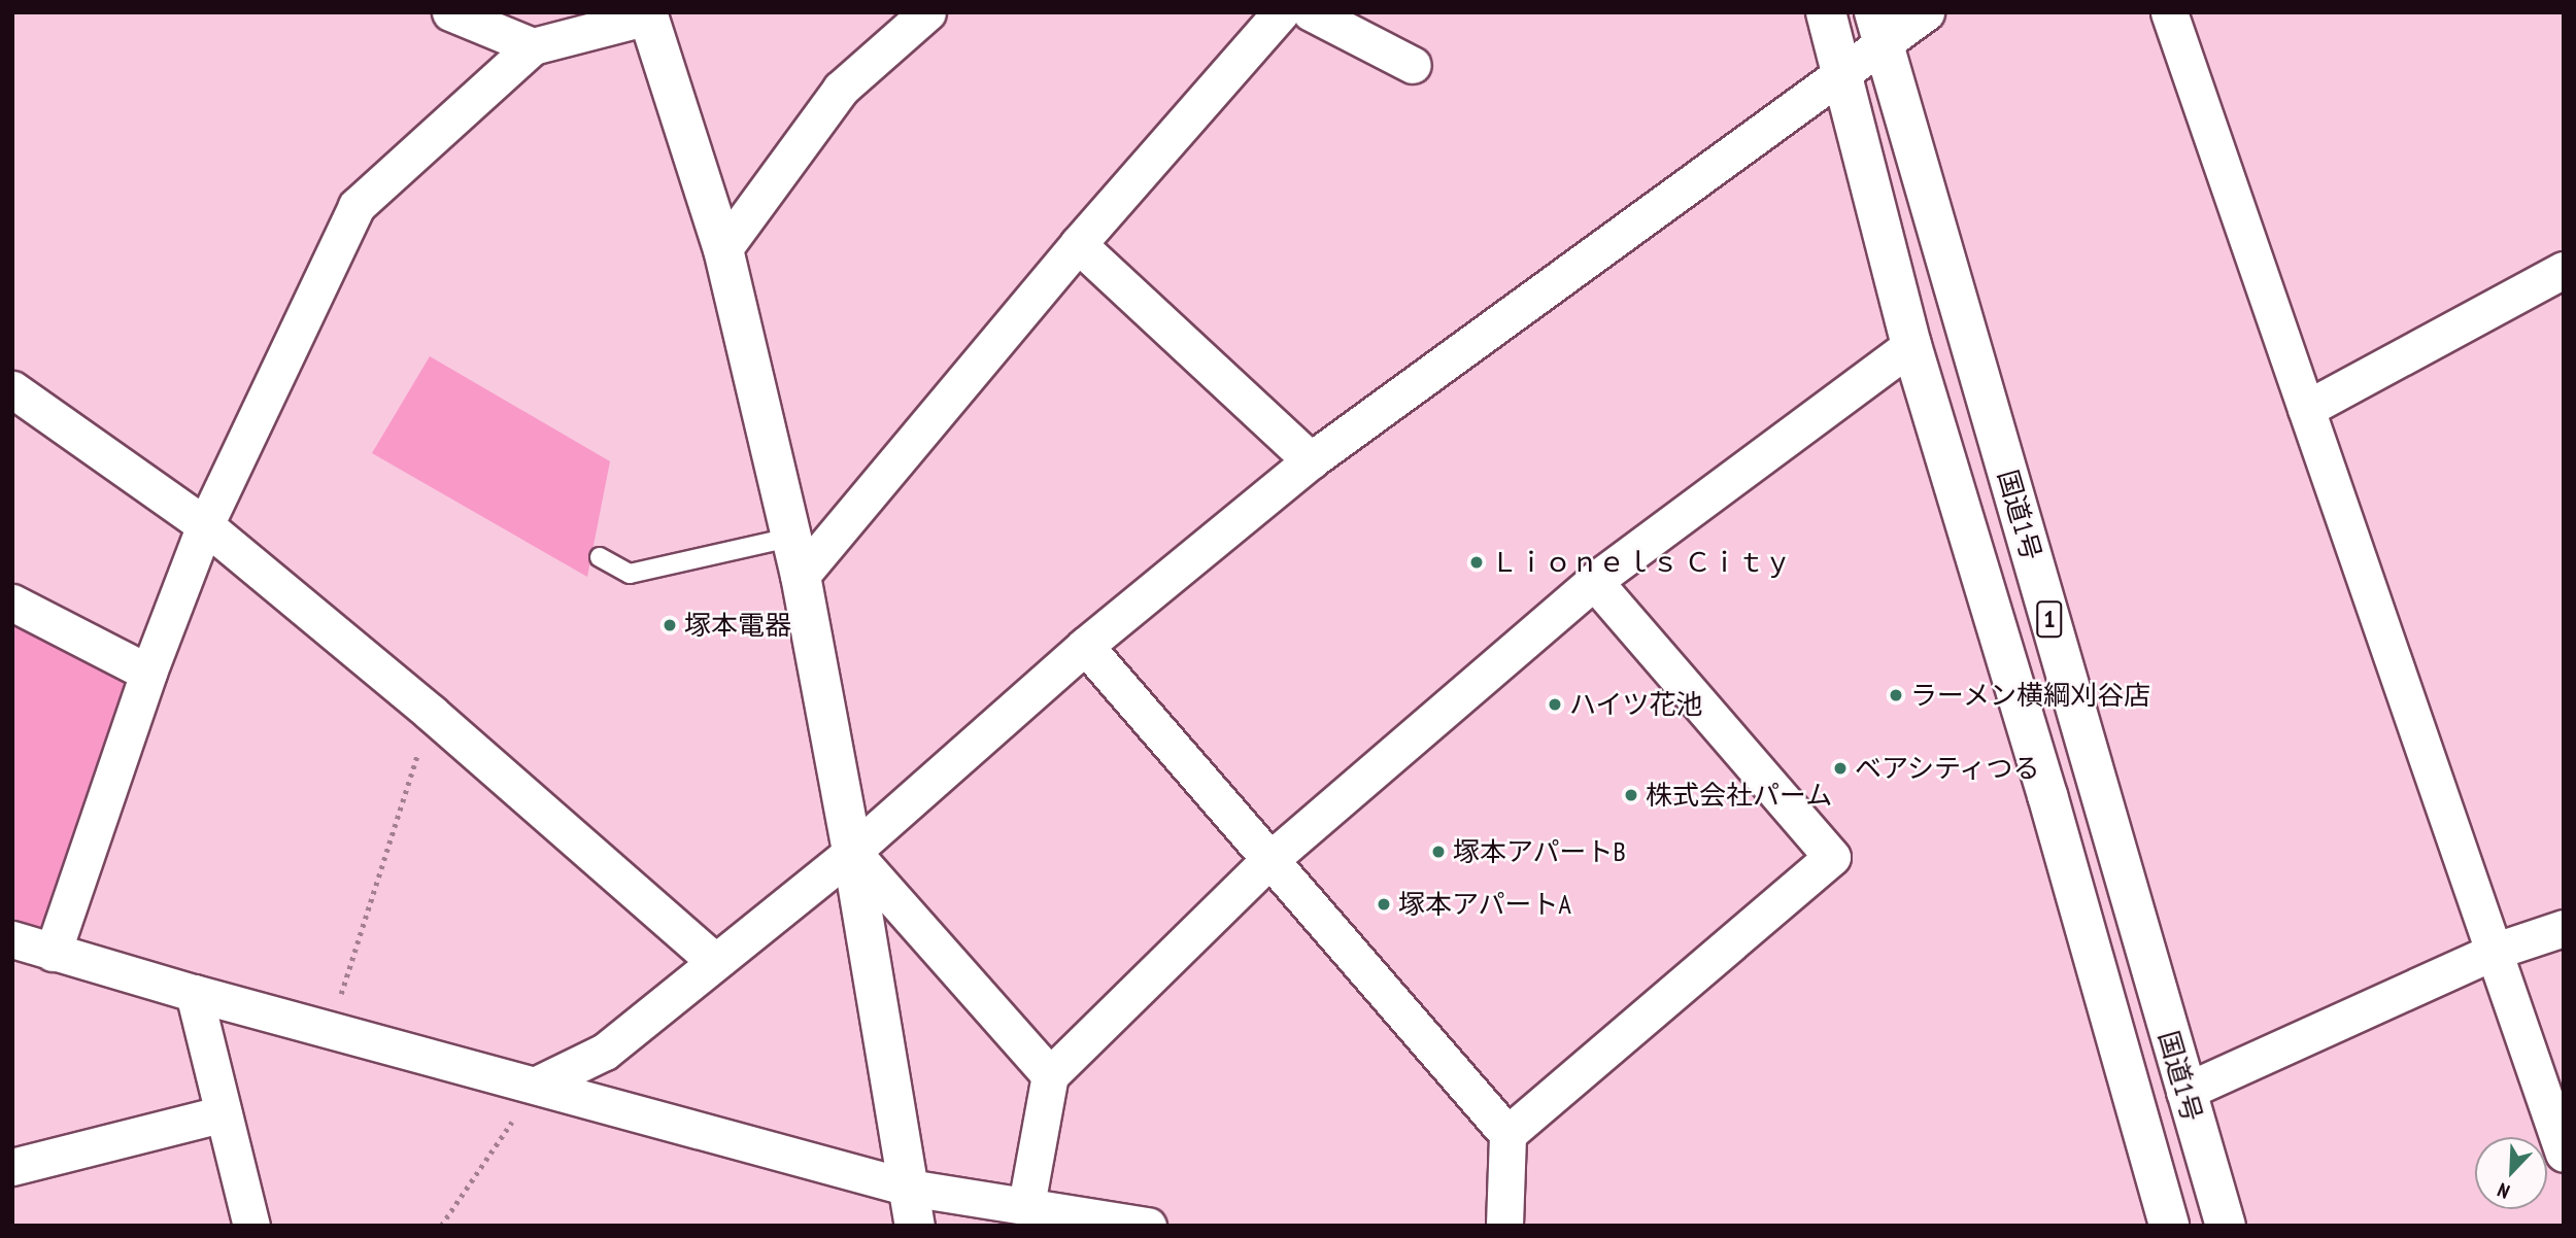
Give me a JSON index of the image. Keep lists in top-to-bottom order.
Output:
{
  "streets": {
    "main road": ["国道1号", "1"]
  },
  "places": [
    "Ｌｉｏｎｅｌｓ Ｃｉｔｙ",
    "塚本電器",
    "ラーメン横綱刈谷店",
    "ハイツ花池",
    "ベアシティつる",
    "株式会社パーム",
    "塚本アパートB",
    "塚本アパートA"
  ],
  "north": "bottom left"
}
